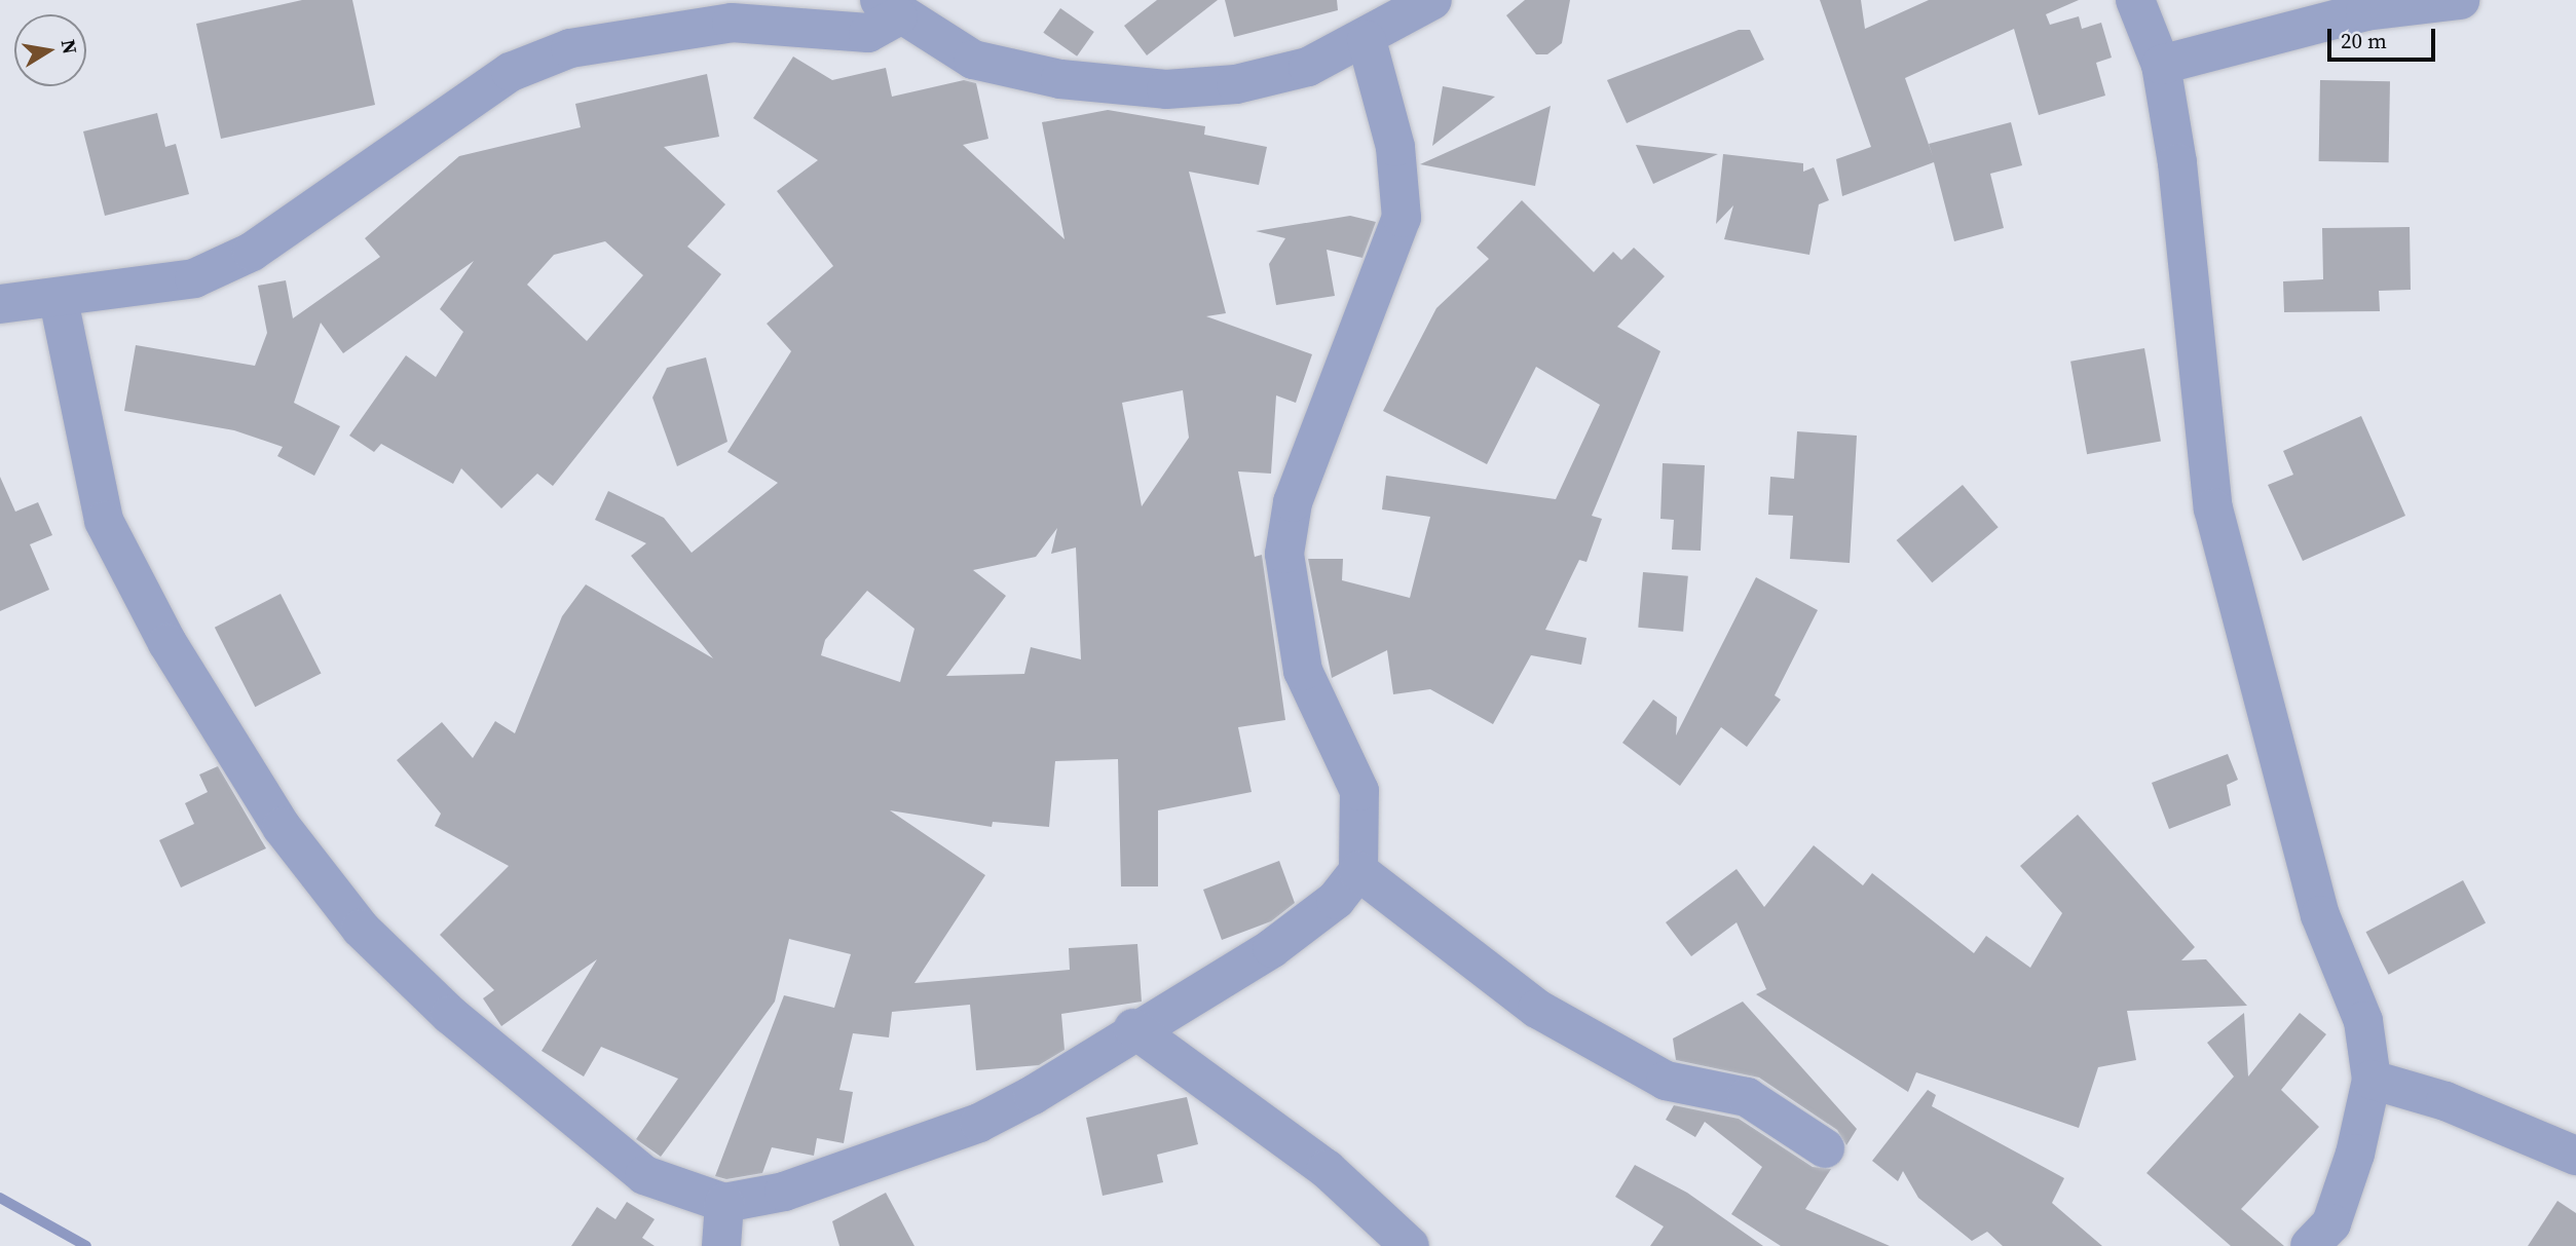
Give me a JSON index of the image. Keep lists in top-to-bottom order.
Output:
{
  "scale_bar": "20 m",
  "north": "right"
}
